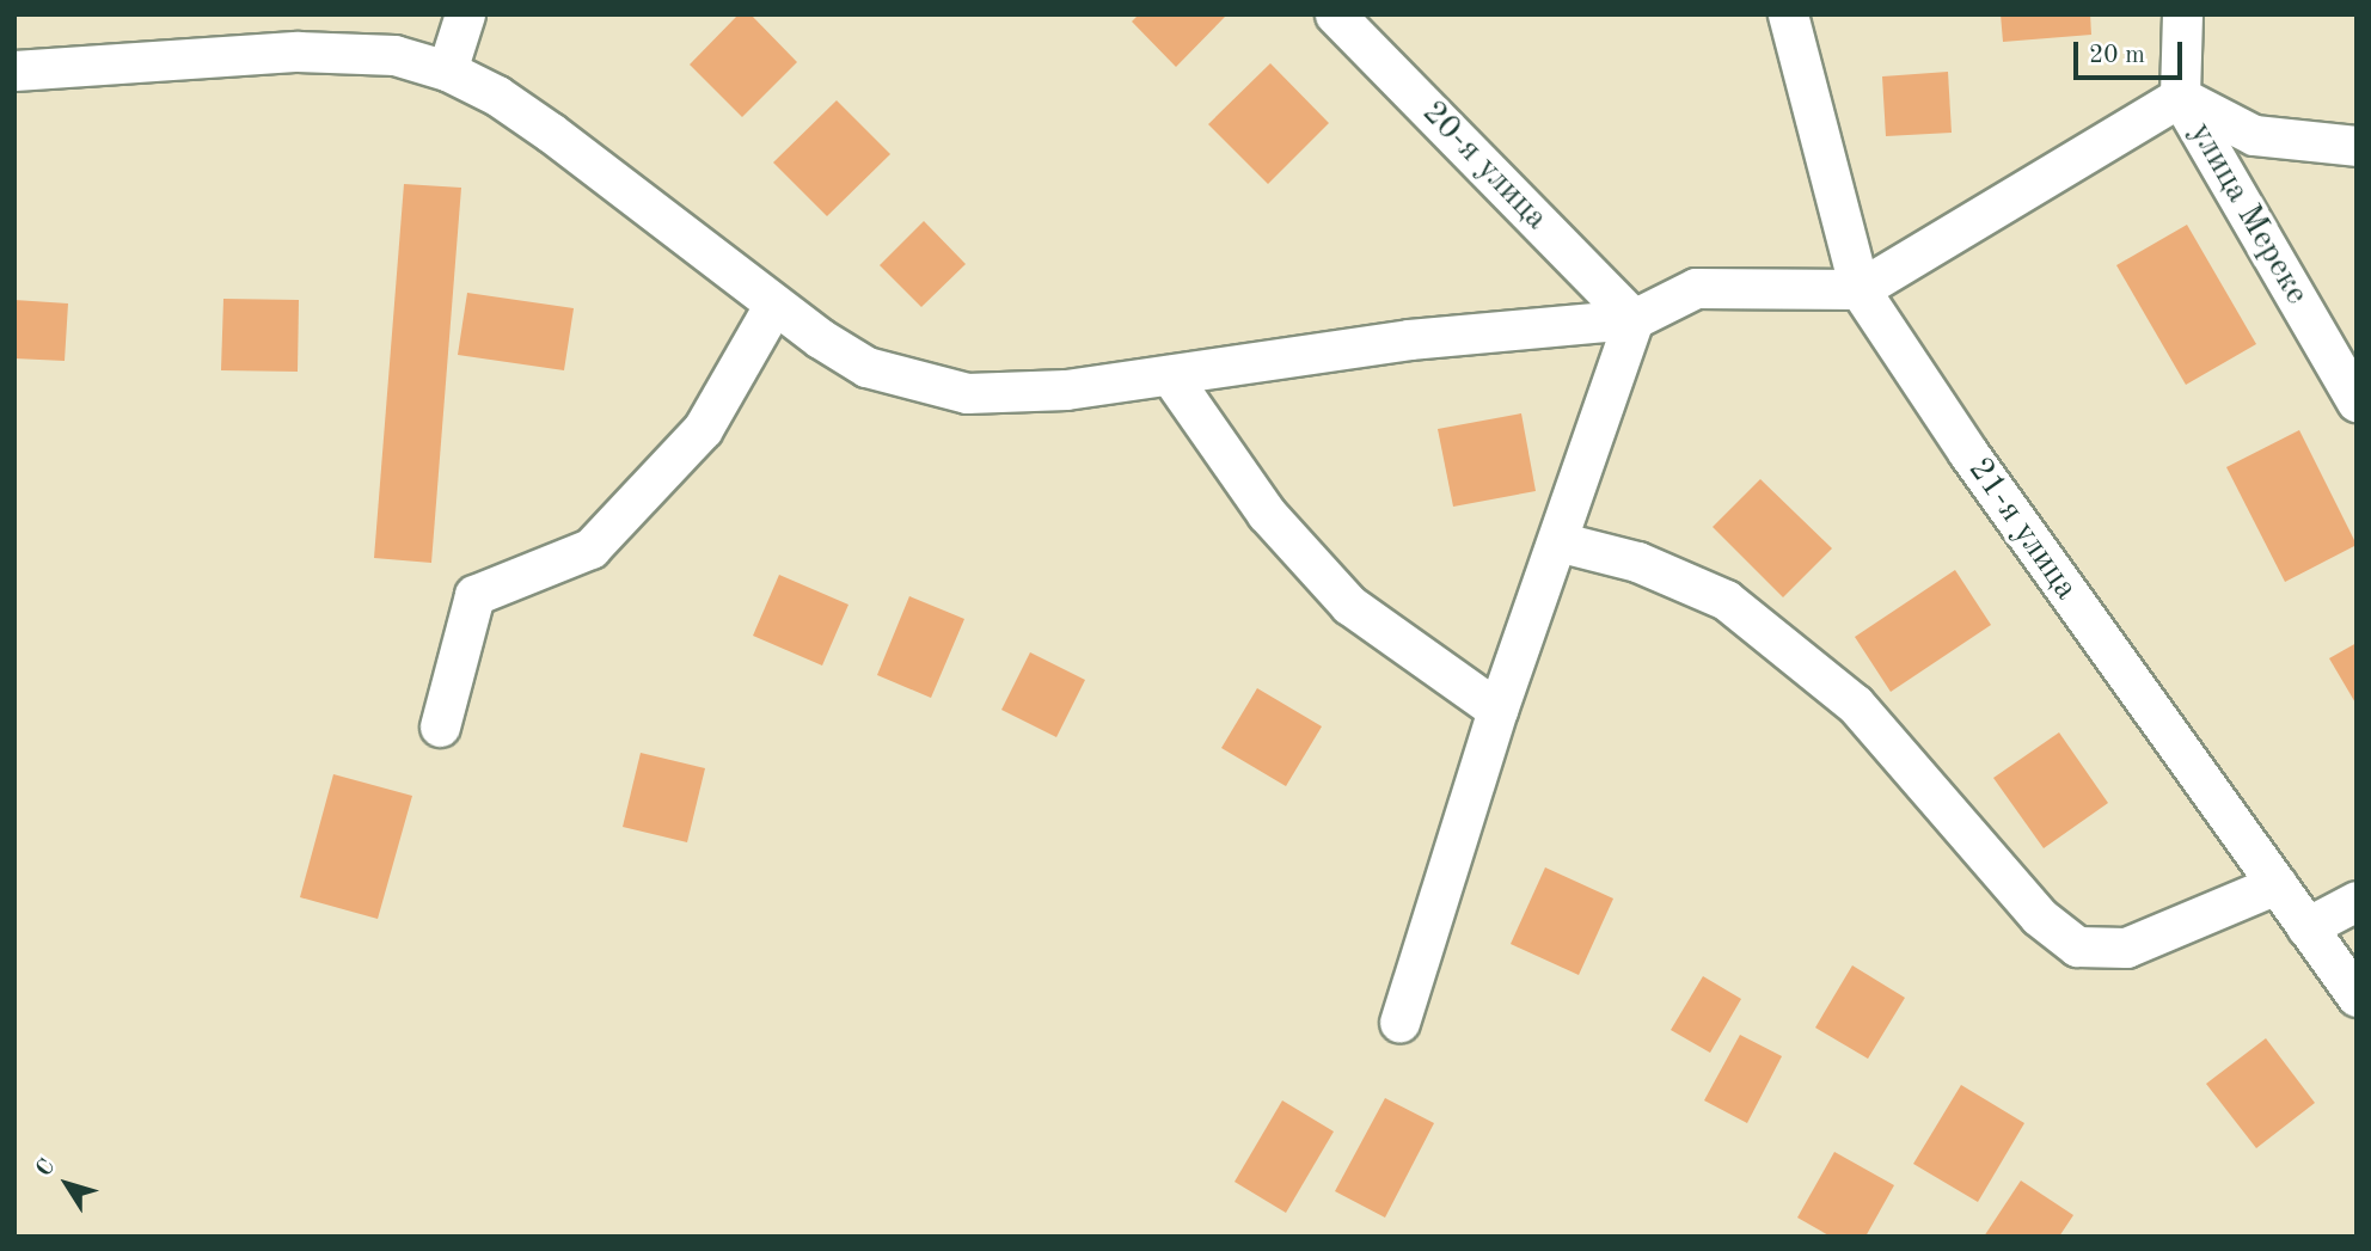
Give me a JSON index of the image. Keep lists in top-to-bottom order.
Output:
{
  "streets": {
    "street": ["20-я улица", "улица Мереке", "21-я улица"]
  },
  "scale_bar": "20 m",
  "north": "top left"
}
